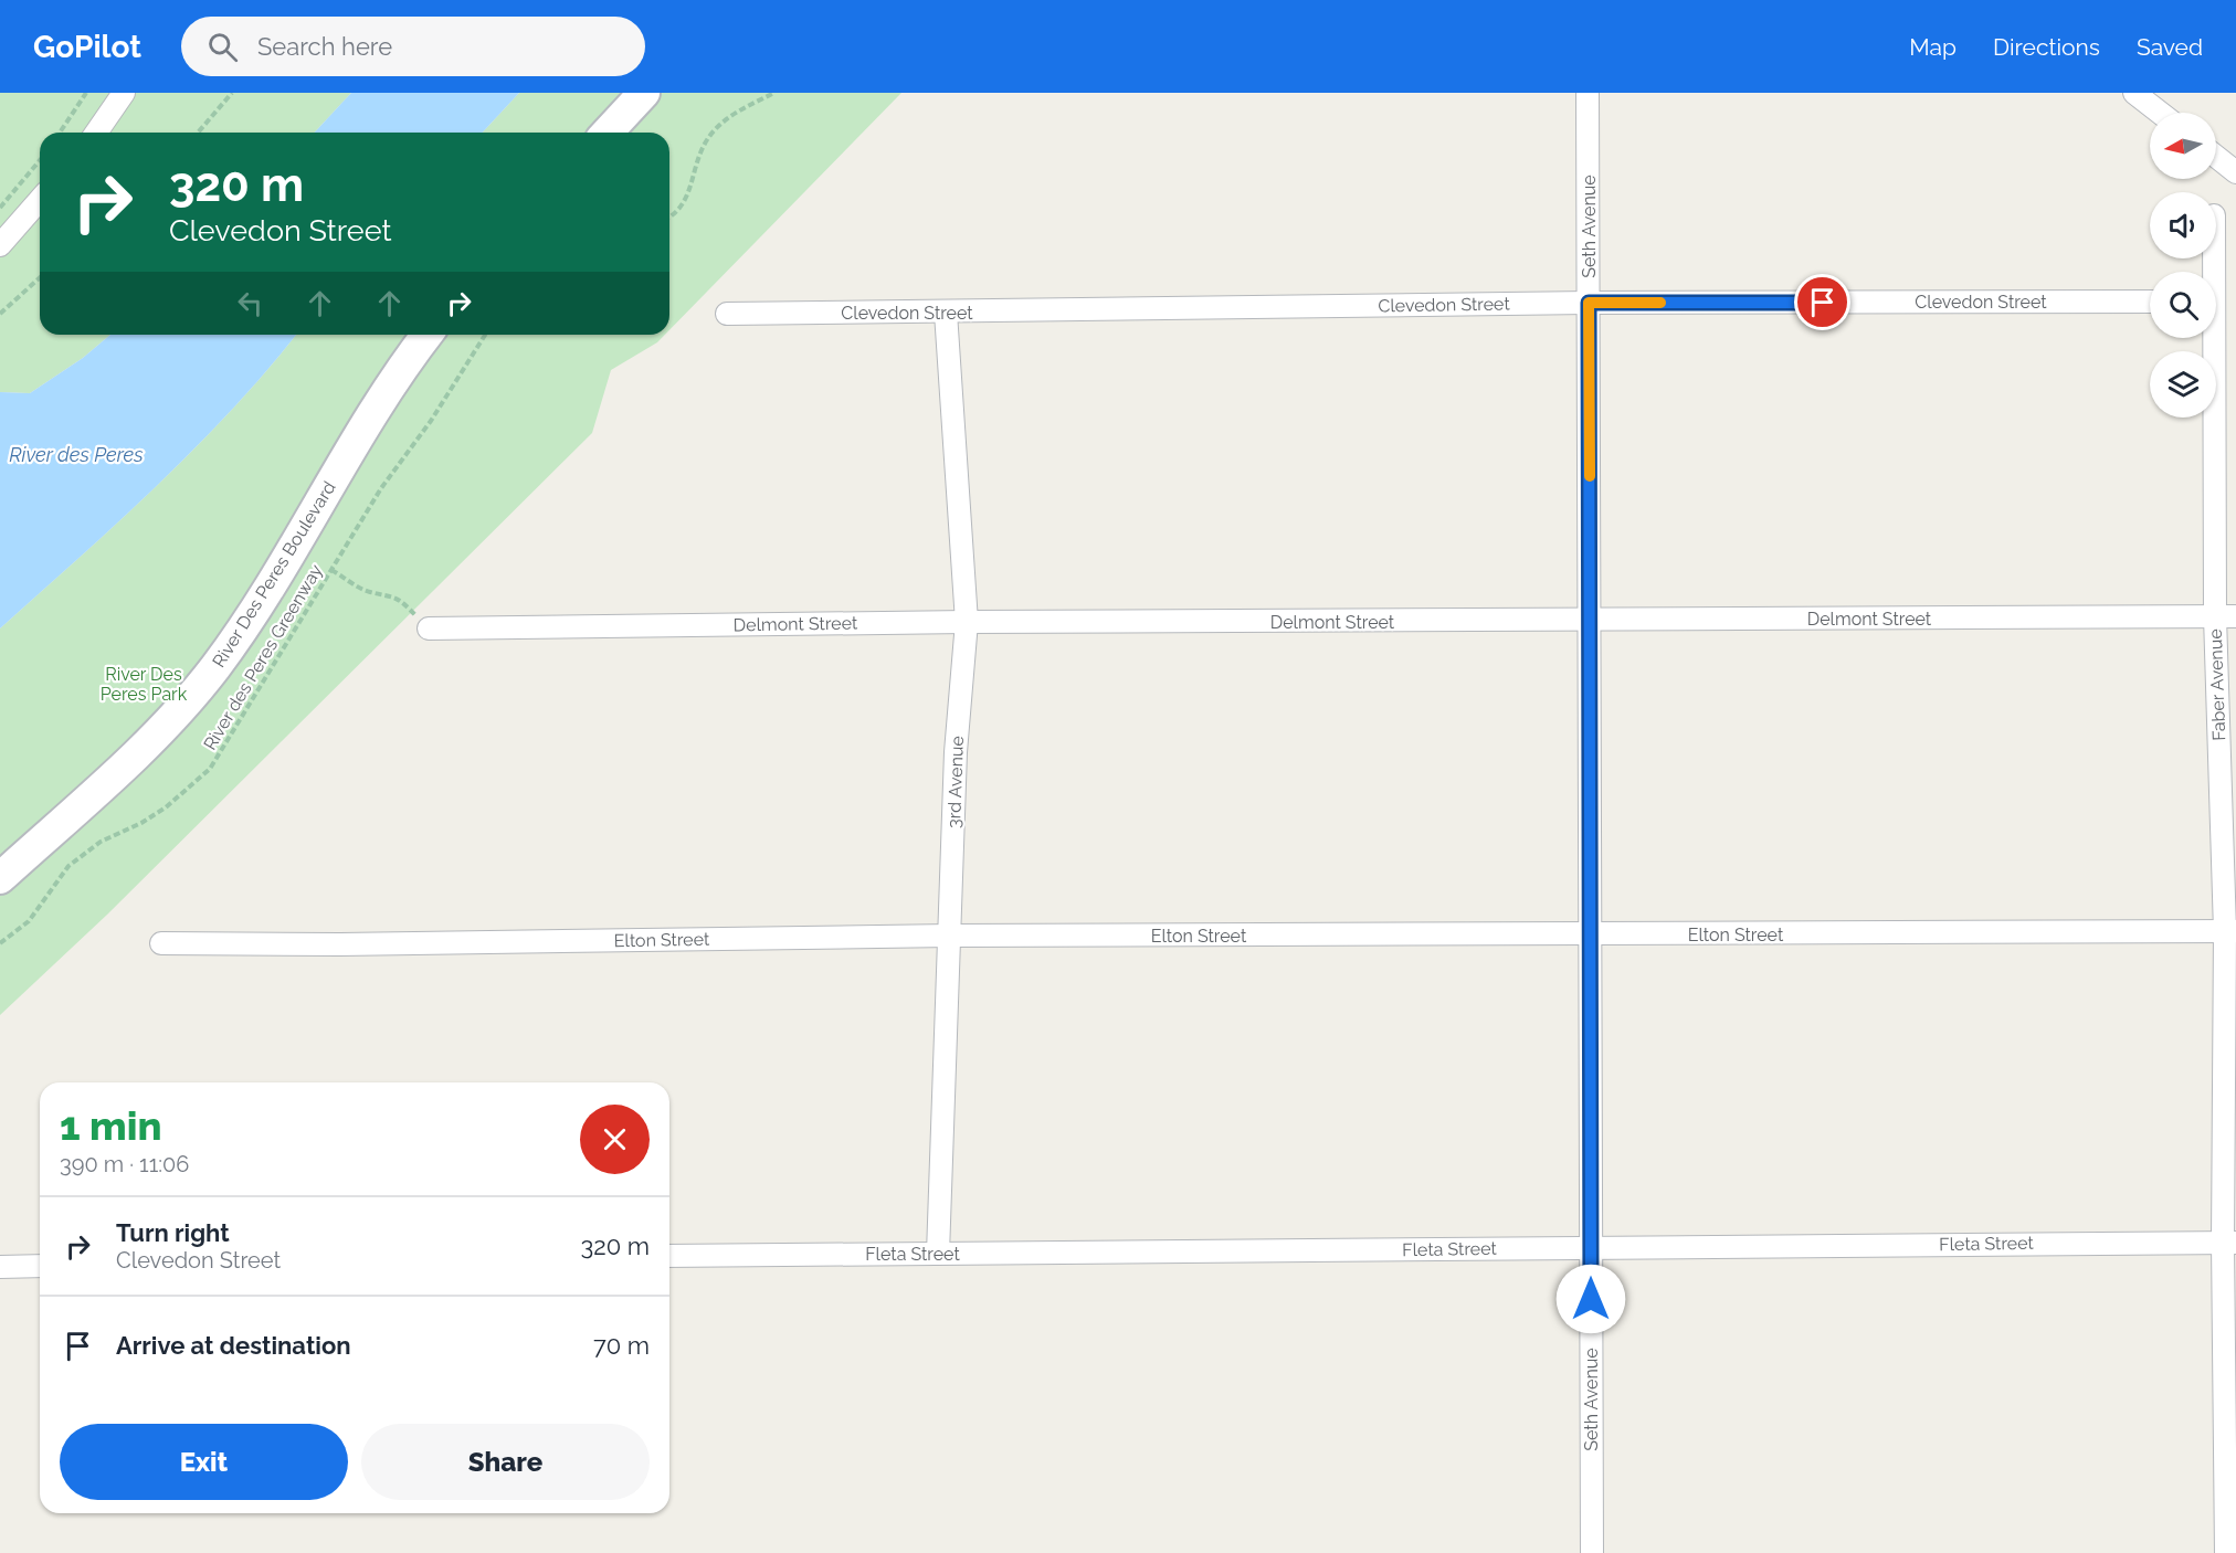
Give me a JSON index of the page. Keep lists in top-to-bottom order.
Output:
{
  "streets": {
    "main road": ["River Des Peres Boulevard"],
    "street": [
      "Seth Avenue",
      "Clevedon Street",
      "Delmont Street",
      "Faber Avenue",
      "3rd Avenue",
      "Elton Street",
      "Fleta Street"
    ],
    "path": ["River des Peres Greenway"]
  },
  "crossings": [
    ["Seth Avenue", "Clevedon Street"],
    ["Seth Avenue", "Delmont Street"],
    ["Seth Avenue", "Elton Street"],
    ["Seth Avenue", "Fleta Street"],
    ["Clevedon Street", "3rd Avenue"],
    ["Delmont Street", "Faber Avenue"],
    ["Delmont Street", "3rd Avenue"],
    ["Faber Avenue", "Elton Street"],
    ["Faber Avenue", "Fleta Street"],
    ["3rd Avenue", "Elton Street"],
    ["3rd Avenue", "Fleta Street"]
  ],
  "water": ["River des Peres"],
  "parks": ["River Des Peres Park"],
  "north": "left",
  "page": {
    "header": "GoPilot",
    "search": "Search here",
    "nav": ["Map", "Directions", "Saved"],
    "turn": ["320 m", "Clevedon Street"],
    "heading": ["1 min", "390 m · 11:06"],
    "list": [
      {
        "name": "Turn right",
        "note": "Clevedon Street",
        "value": "320 m"
      },
      {
        "name": "Arrive at destination",
        "value": "70 m"
      }
    ],
    "buttons": ["Exit", "Share"]
  }
}
